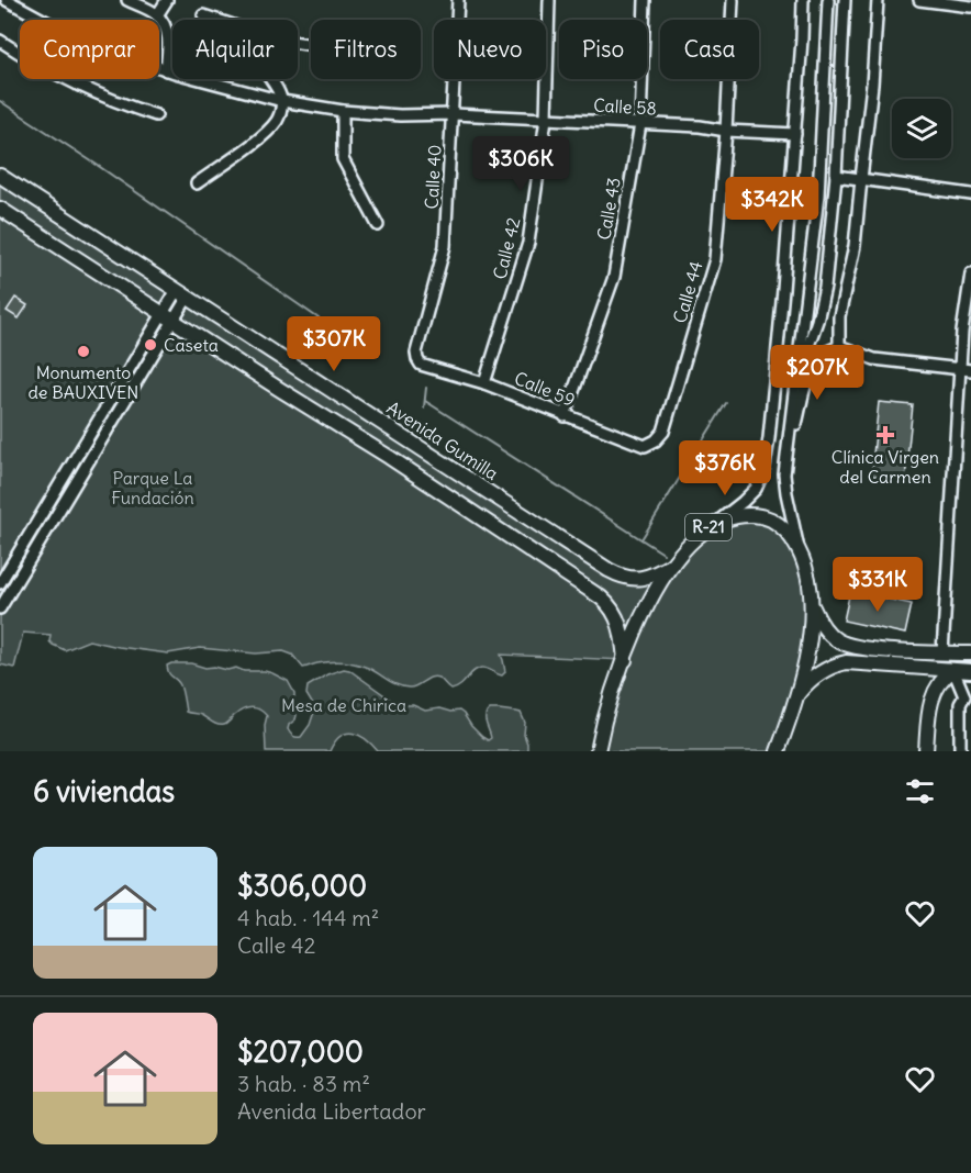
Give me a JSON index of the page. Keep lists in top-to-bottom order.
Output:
{
  "streets": {
    "main road": ["Avenida Gumilla", "R-21"],
    "street": [
      "Calle 58",
      "Calle 40",
      "Calle 43",
      "Calle 42",
      "Calle 44",
      "Calle 59"
    ]
  },
  "crossings": [
    ["Calle 58", "Calle 40"],
    ["Calle 58", "Calle 43"],
    ["Calle 58", "Calle 42"],
    ["Calle 58", "Calle 44"],
    ["Calle 40", "Calle 59"],
    ["Calle 43", "Calle 59"],
    ["Calle 42", "Calle 59"],
    ["Calle 44", "Calle 59"],
    ["Avenida Gumilla", "R-21"]
  ],
  "parks": ["Parque La Fundación", "Mesa de Chirica"],
  "places": {
    "other": ["Caseta", "Monumento de BAUXIVEN"],
    "health": ["Clínica Virgen del Carmen"]
  },
  "page": {
    "chip": [
      "Comprar",
      "Alquilar",
      "Filtros",
      "Nuevo",
      "Piso",
      "Casa"
    ],
    "price": [
      "$306K",
      "$342K",
      "$307K",
      "$207K",
      "$376K",
      "$331K"
    ],
    "heading": "6 viviendas",
    "list": [
      {
        "name": "$306,000",
        "note": "4 hab. · 144 m² · Calle 42"
      },
      {
        "name": "$207,000",
        "note": "3 hab. · 83 m² · Avenida Libertador"
      }
    ]
  }
}
